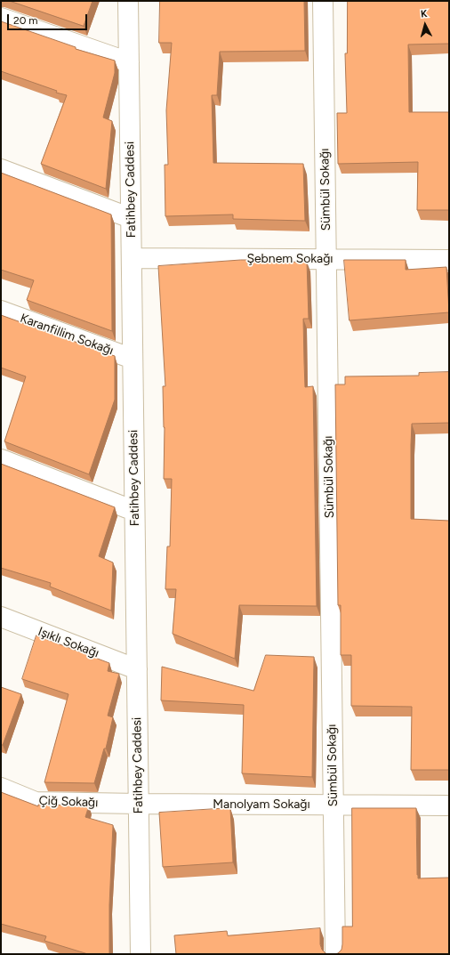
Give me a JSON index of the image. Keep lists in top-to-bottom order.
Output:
{
  "streets": {
    "street": [
      "Fatihbey Caddesi",
      "Sümbül Sokağı",
      "Şebnem Sokağı",
      "Karanfillim Sokağı",
      "Işıklı Sokağı",
      "Çiğ Sokağı",
      "Manolyam Sokağı"
    ]
  },
  "crossings": [
    ["Fatihbey Caddesi", "Şebnem Sokağı"],
    ["Fatihbey Caddesi", "Karanfillim Sokağı"],
    ["Fatihbey Caddesi", "Işıklı Sokağı"],
    ["Fatihbey Caddesi", "Çiğ Sokağı"],
    ["Fatihbey Caddesi", "Manolyam Sokağı"],
    ["Sümbül Sokağı", "Şebnem Sokağı"],
    ["Sümbül Sokağı", "Manolyam Sokağı"],
    ["Çiğ Sokağı", "Manolyam Sokağı"]
  ],
  "scale_bar": "20 m",
  "north": "top"
}
